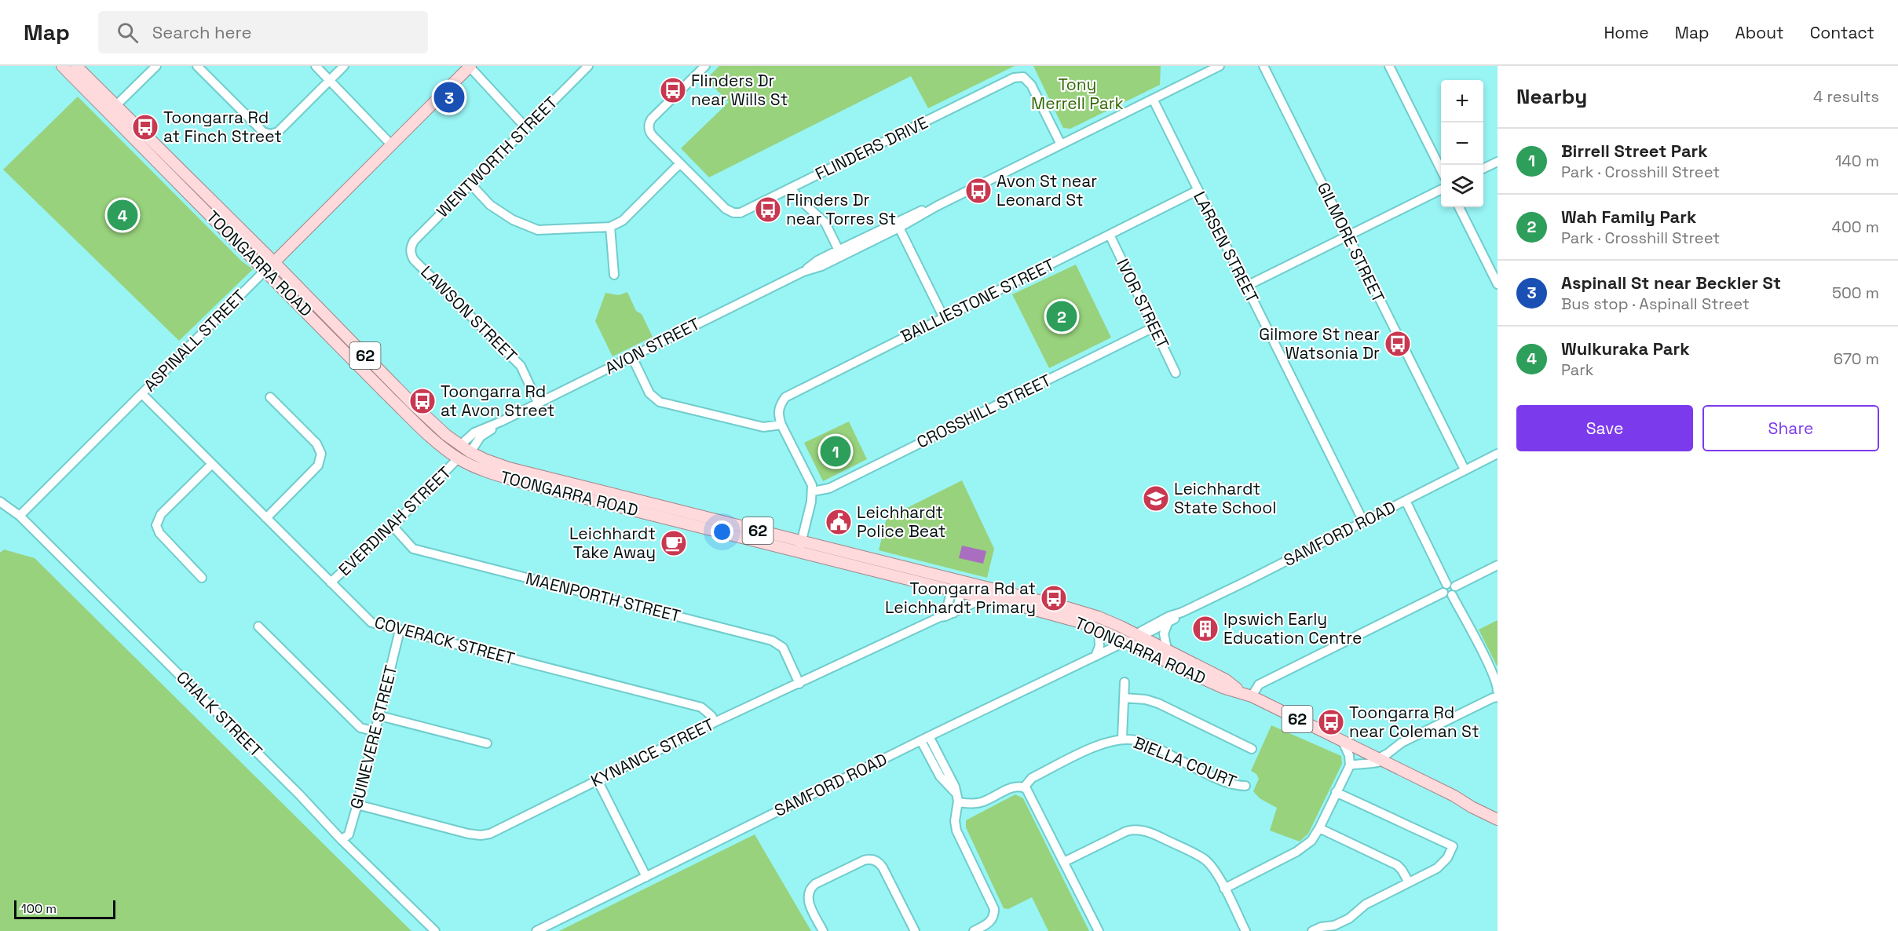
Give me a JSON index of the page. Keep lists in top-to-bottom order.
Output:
{
  "streets": {
    "main road": [
      "TOONGARRA ROAD",
      "ASPINALL STREET",
      "62",
      "SAMFORD ROAD"
    ],
    "street": [
      "FLINDERS DRIVE",
      "WENTWORTH STREET",
      "GILMORE STREET",
      "LARSEN STREET",
      "BAILLIESTONE STREET",
      "IVOR STREET",
      "LAWSON STREET",
      "AVON STREET",
      "CROSSHILL STREET",
      "EVERDINAH STREET",
      "MAENPORTH STREET",
      "COVERACK STREET",
      "CHALK STREET",
      "GUINEVERE STREET",
      "KYNANCE STREET",
      "BIELLA COURT"
    ]
  },
  "crossings": [
    ["FLINDERS DRIVE", "AVON STREET"],
    ["WENTWORTH STREET", "LAWSON STREET"],
    ["GILMORE STREET", "SAMFORD ROAD"],
    ["LARSEN STREET", "BAILLIESTONE STREET"],
    ["LARSEN STREET", "AVON STREET"],
    ["LARSEN STREET", "SAMFORD ROAD"],
    ["TOONGARRA ROAD", "ASPINALL STREET"],
    ["TOONGARRA ROAD", "AVON STREET"],
    ["TOONGARRA ROAD", "EVERDINAH STREET"],
    ["TOONGARRA ROAD", "SAMFORD ROAD"],
    ["TOONGARRA ROAD", "KYNANCE STREET"],
    ["BAILLIESTONE STREET", "IVOR STREET"],
    ["IVOR STREET", "CROSSHILL STREET"],
    ["LAWSON STREET", "AVON STREET"],
    ["ASPINALL STREET", "COVERACK STREET"],
    ["ASPINALL STREET", "CHALK STREET"],
    ["EVERDINAH STREET", "MAENPORTH STREET"],
    ["EVERDINAH STREET", "COVERACK STREET"],
    ["MAENPORTH STREET", "KYNANCE STREET"],
    ["COVERACK STREET", "GUINEVERE STREET"],
    ["COVERACK STREET", "KYNANCE STREET"],
    ["CHALK STREET", "GUINEVERE STREET"],
    ["GUINEVERE STREET", "KYNANCE STREET"]
  ],
  "parks": ["Tony Merrell Park"],
  "places": {
    "bus stop": [
      "Flinders Dr near Wills St",
      "Toongarra Rd at Finch Street",
      "Avon St near Leonard St",
      "Flinders Dr near Torres St",
      "Gilmore St near Watsonia Dr",
      "Toongarra Rd at Avon Street",
      "Toongarra Rd at Leichhardt Primary",
      "Toongarra Rd near Coleman St"
    ],
    "school or university": ["Leichhardt State School"],
    "public building": ["Leichhardt Police Beat"],
    "cafe": ["Leichhardt Take Away"],
    "building": ["Ipswich Early Education Centre"]
  },
  "scale_bar": "100 m",
  "page": {
    "header": "Map",
    "search": "Search here",
    "nav": [
      "Home",
      "Map",
      "About",
      "Contact"
    ],
    "heading": ["Nearby", "4 results"],
    "map_buttons": ["+", "−"],
    "pins": [
      "3",
      "4",
      "2",
      "1"
    ],
    "list": [
      {
        "mark": "1",
        "name": "Birrell Street Park",
        "note": "Park · Crosshill Street",
        "value": "140 m"
      },
      {
        "mark": "2",
        "name": "Wah Family Park",
        "note": "Park · Crosshill Street",
        "value": "400 m"
      },
      {
        "mark": "3",
        "name": "Aspinall St near Beckler St",
        "note": "Bus stop · Aspinall Street",
        "value": "500 m"
      },
      {
        "mark": "4",
        "name": "Wulkuraka Park",
        "note": "Park",
        "value": "670 m"
      }
    ],
    "buttons": ["Save", "Share"],
    "scale": "100 m"
  }
}
